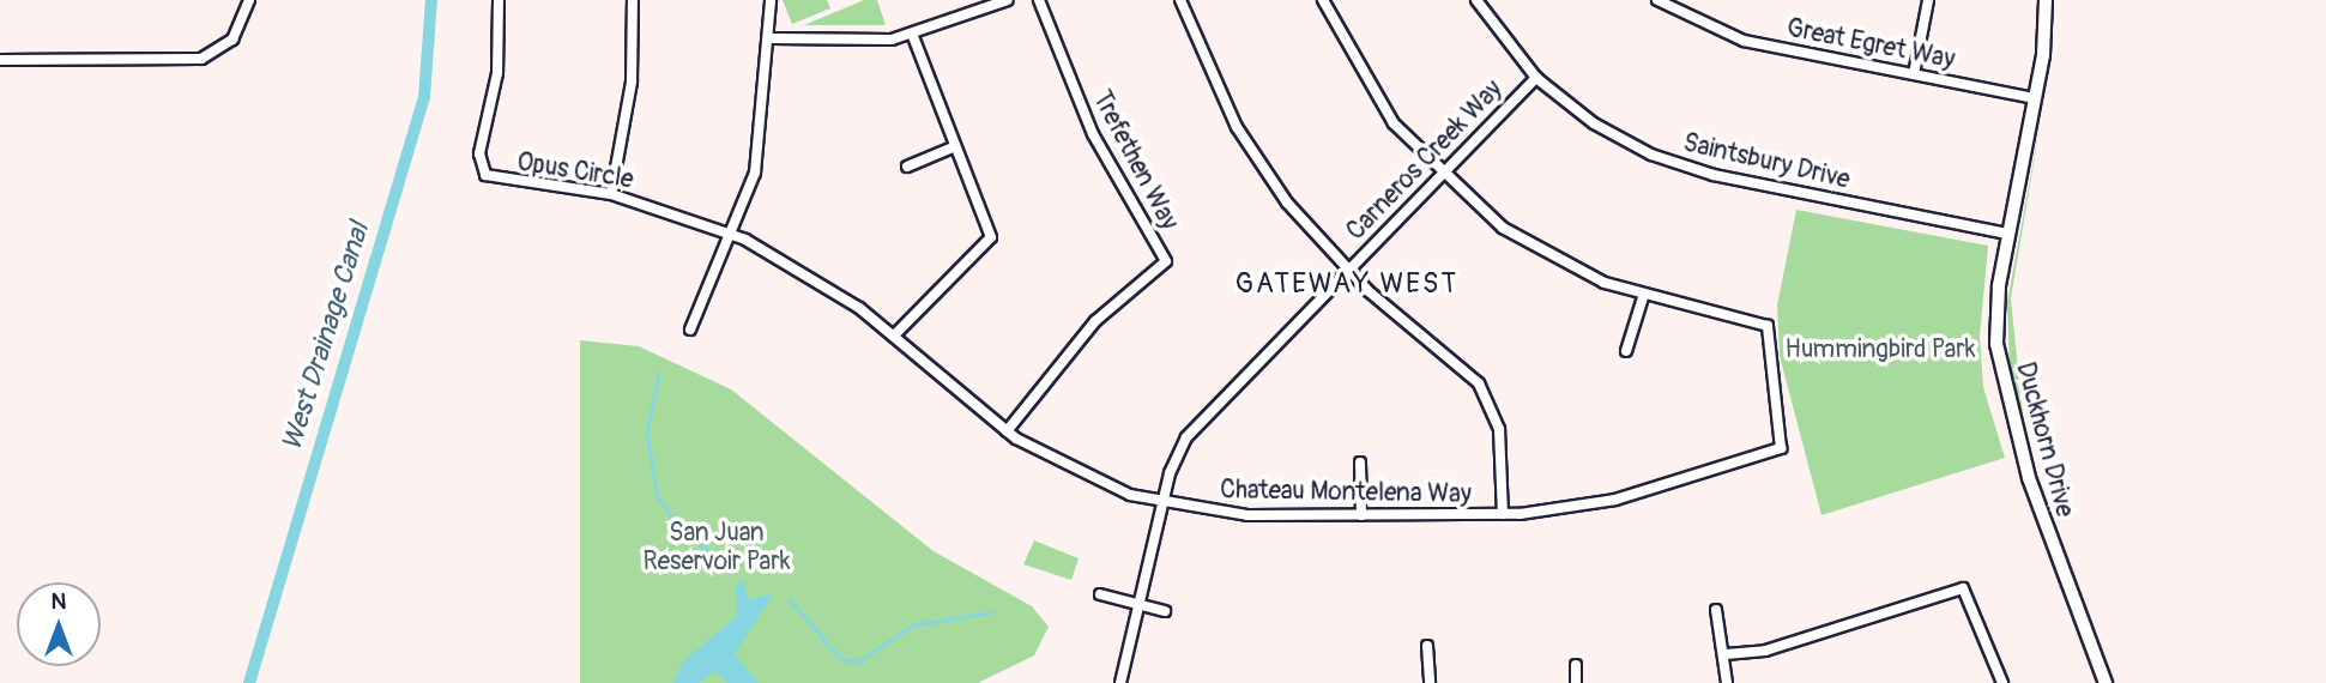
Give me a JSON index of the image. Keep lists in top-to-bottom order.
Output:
{
  "streets": {
    "street": [
      "Great Egret Way",
      "Trefethen Way",
      "Carneros Creek Way",
      "Saintsbury Drive",
      "Opus Circle",
      "Duckhorn Drive",
      "Chateau Montelena Way"
    ]
  },
  "crossings": [
    ["Great Egret Way", "Duckhorn Drive"],
    ["Trefethen Way", "Chateau Montelena Way"],
    ["Carneros Creek Way", "Saintsbury Drive"],
    ["Carneros Creek Way", "Chateau Montelena Way"],
    ["Saintsbury Drive", "Duckhorn Drive"],
    ["Opus Circle", "Chateau Montelena Way"]
  ],
  "districts": ["GATEWAY WEST"],
  "water": ["West Drainage Canal"],
  "parks": ["Hummingbird Park", "San Juan Reservoir Park"],
  "north": "top"
}
